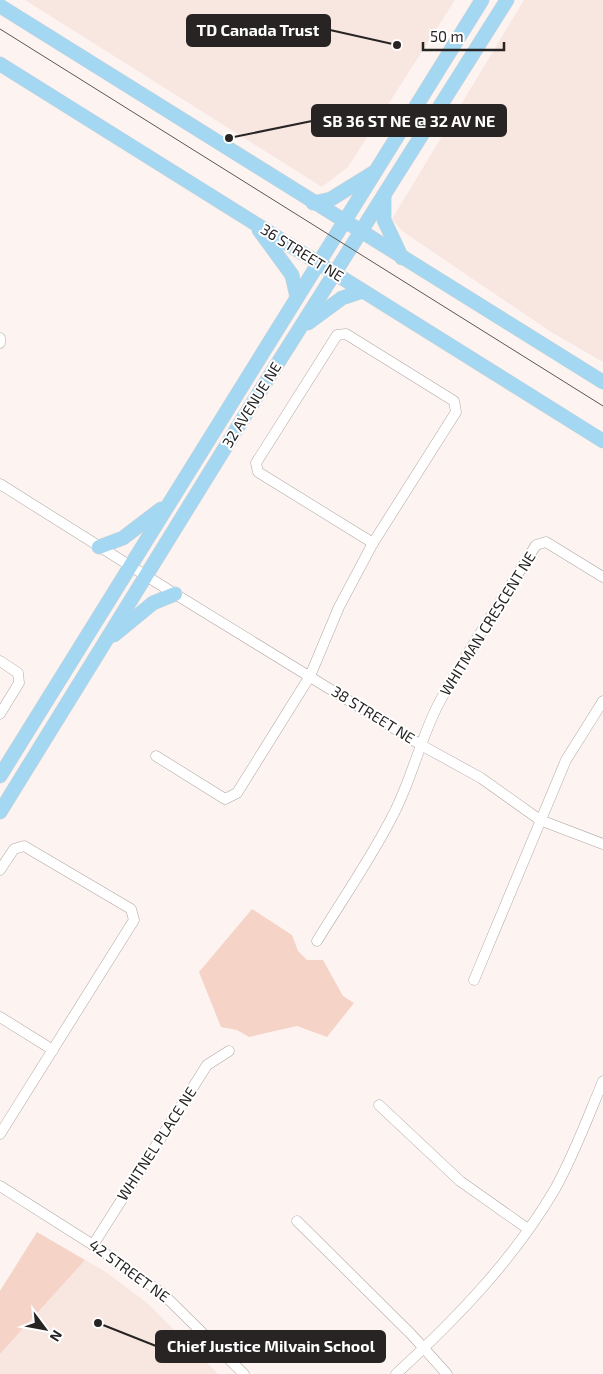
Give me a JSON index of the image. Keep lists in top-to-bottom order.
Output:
{
  "streets": {
    "main road": ["36 STREET NE", "32 AVENUE NE"],
    "street": [
      "WHITMAN CRESCENT NE",
      "38 STREET NE",
      "WHITNEL PLACE NE",
      "42 STREET NE"
    ]
  },
  "crossings": [
    ["36 STREET NE", "32 AVENUE NE"],
    ["32 AVENUE NE", "38 STREET NE"],
    ["WHITMAN CRESCENT NE", "38 STREET NE"],
    ["WHITNEL PLACE NE", "42 STREET NE"]
  ],
  "places": ["TD Canada Trust", "SB 36 ST NE @ 32 AV NE", "Chief Justice Milvain School"],
  "scale_bar": "50 m",
  "north": "bottom right"
}
